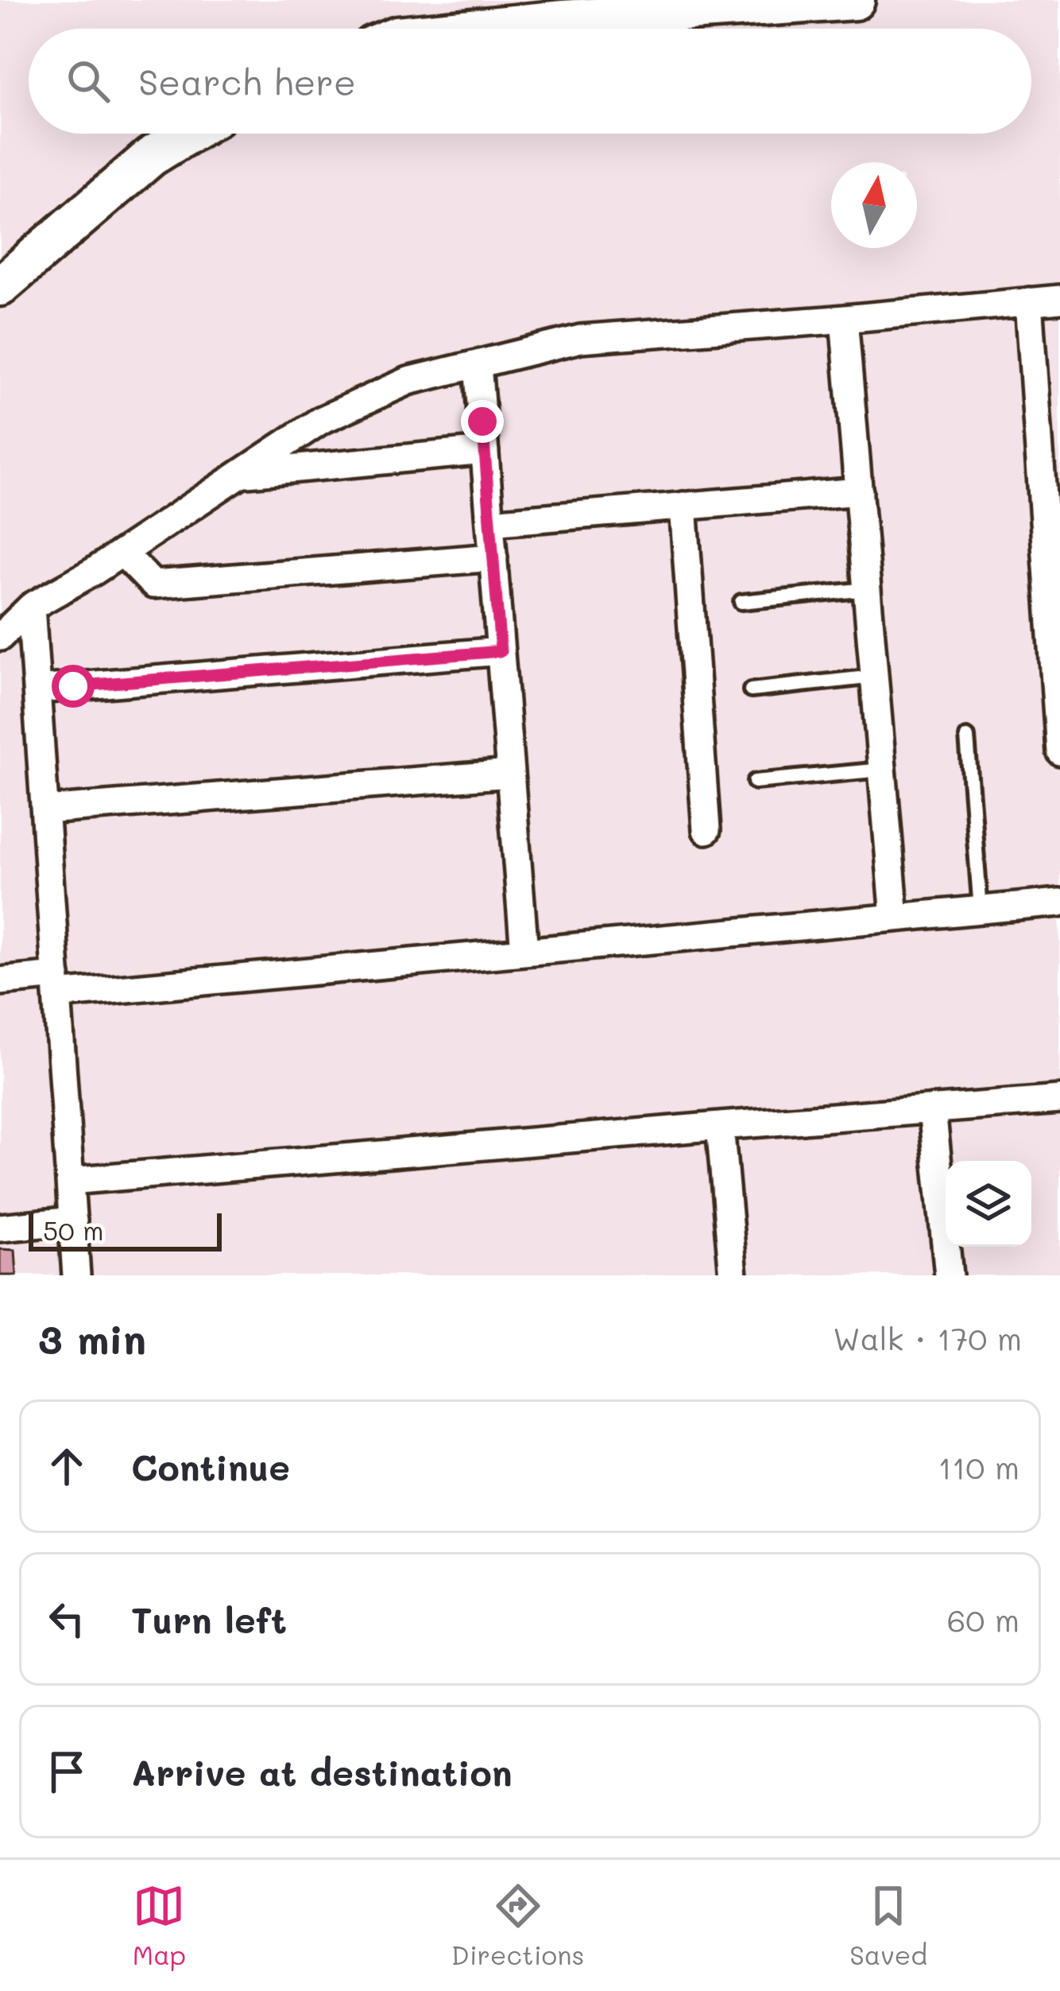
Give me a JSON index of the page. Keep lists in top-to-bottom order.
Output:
{
  "scale_bar": "50 m",
  "north": "top",
  "page": {
    "search": "Search here",
    "scale": "50 m",
    "heading": ["3 min", "Walk · 170 m"],
    "list": [
      ["Continue", "110 m"],
      ["Turn left", "60 m"],
      "Arrive at destination"
    ],
    "nav": ["Map", "Directions", "Saved"]
  }
}
